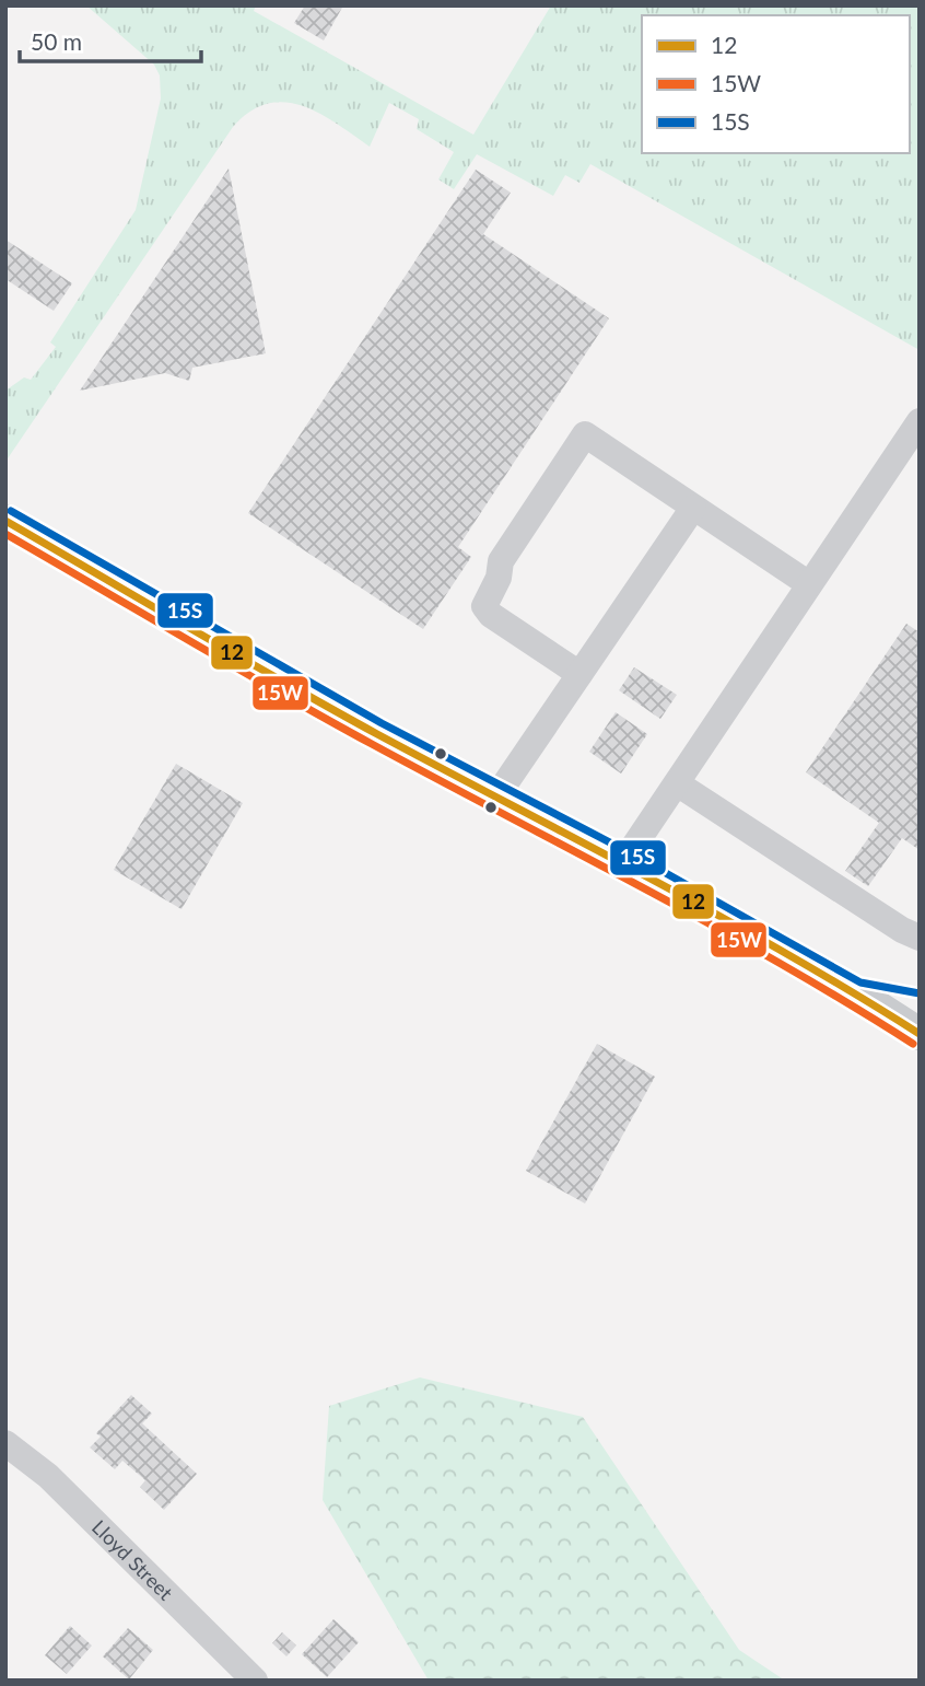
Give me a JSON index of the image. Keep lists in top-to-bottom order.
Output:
{
  "streets": {
    "street": ["Lloyd Street"]
  },
  "lines": ["transit line 15S", "transit line 12", "transit line 15W"],
  "legend": ["12", "15W", "15S"],
  "scale_bar": "50 m"
}
